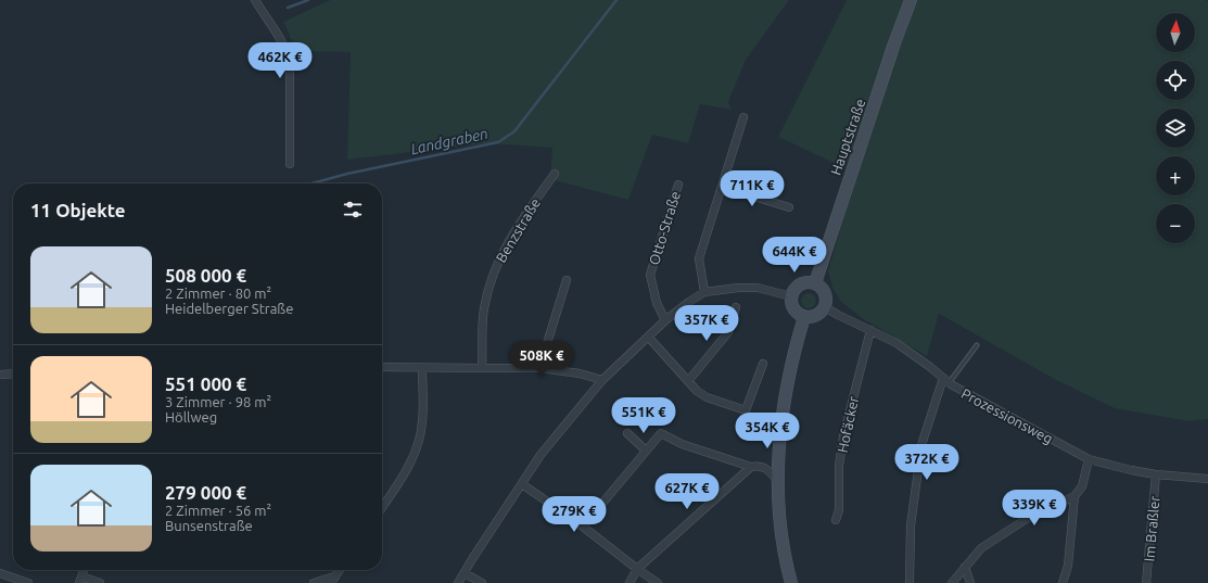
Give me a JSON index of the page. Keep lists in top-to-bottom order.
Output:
{
  "streets": {
    "main road": ["Hauptstraße"],
    "street": [
      "Otto-Straße",
      "Benzstraße",
      "Prozessionsweg",
      "Hofäcker",
      "Im Braßler"
    ]
  },
  "crossings": [
    ["Hauptstraße", "Prozessionsweg"],
    ["Prozessionsweg", "Hofäcker"],
    ["Prozessionsweg", "Im Braßler"]
  ],
  "water": ["Landgraben"],
  "north": "top",
  "page": {
    "map_buttons": ["+", "−"],
    "price": [
      "462K €",
      "711K €",
      "644K €",
      "357K €",
      "508K €",
      "551K €",
      "354K €",
      "372K €",
      "627K €",
      "339K €",
      "279K €"
    ],
    "heading": "11 Objekte",
    "list": [
      {
        "name": "508 000 €",
        "note": "2 Zimmer · 80 m² · Heidelberger Straße"
      },
      {
        "name": "551 000 €",
        "note": "3 Zimmer · 98 m² · Höllweg"
      },
      {
        "name": "279 000 €",
        "note": "2 Zimmer · 56 m² · Bunsenstraße"
      }
    ]
  }
}
